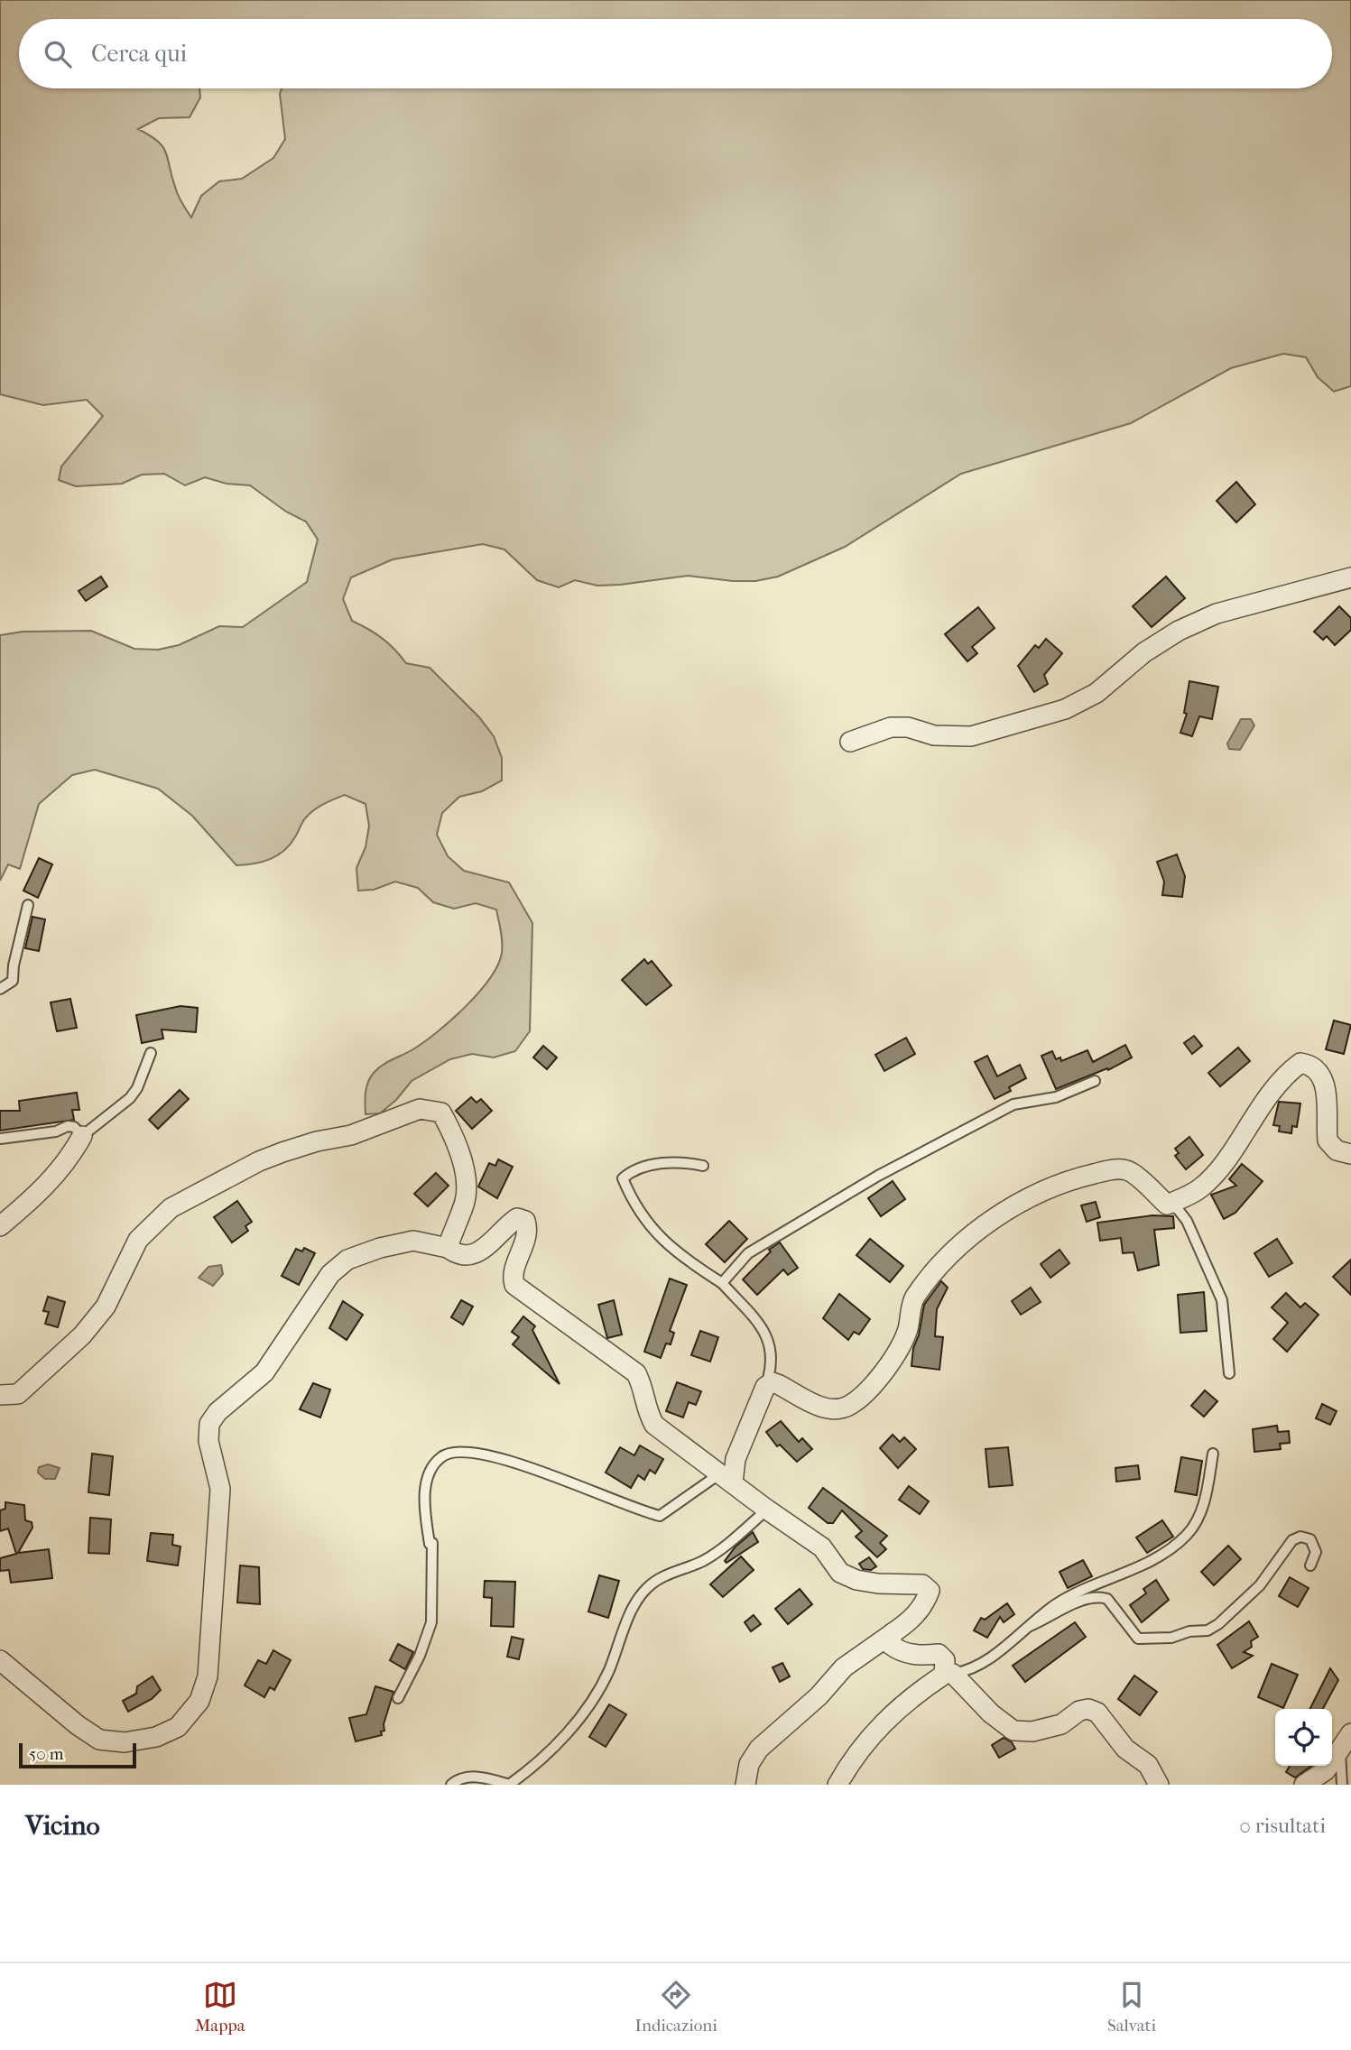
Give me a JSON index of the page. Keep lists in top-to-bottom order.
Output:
{
  "scale_bar": "50 m",
  "page": {
    "search": "Cerca qui",
    "scale": "50 m",
    "heading": ["Vicino", "0 risultati"],
    "nav": ["Mappa", "Indicazioni", "Salvati"]
  }
}
